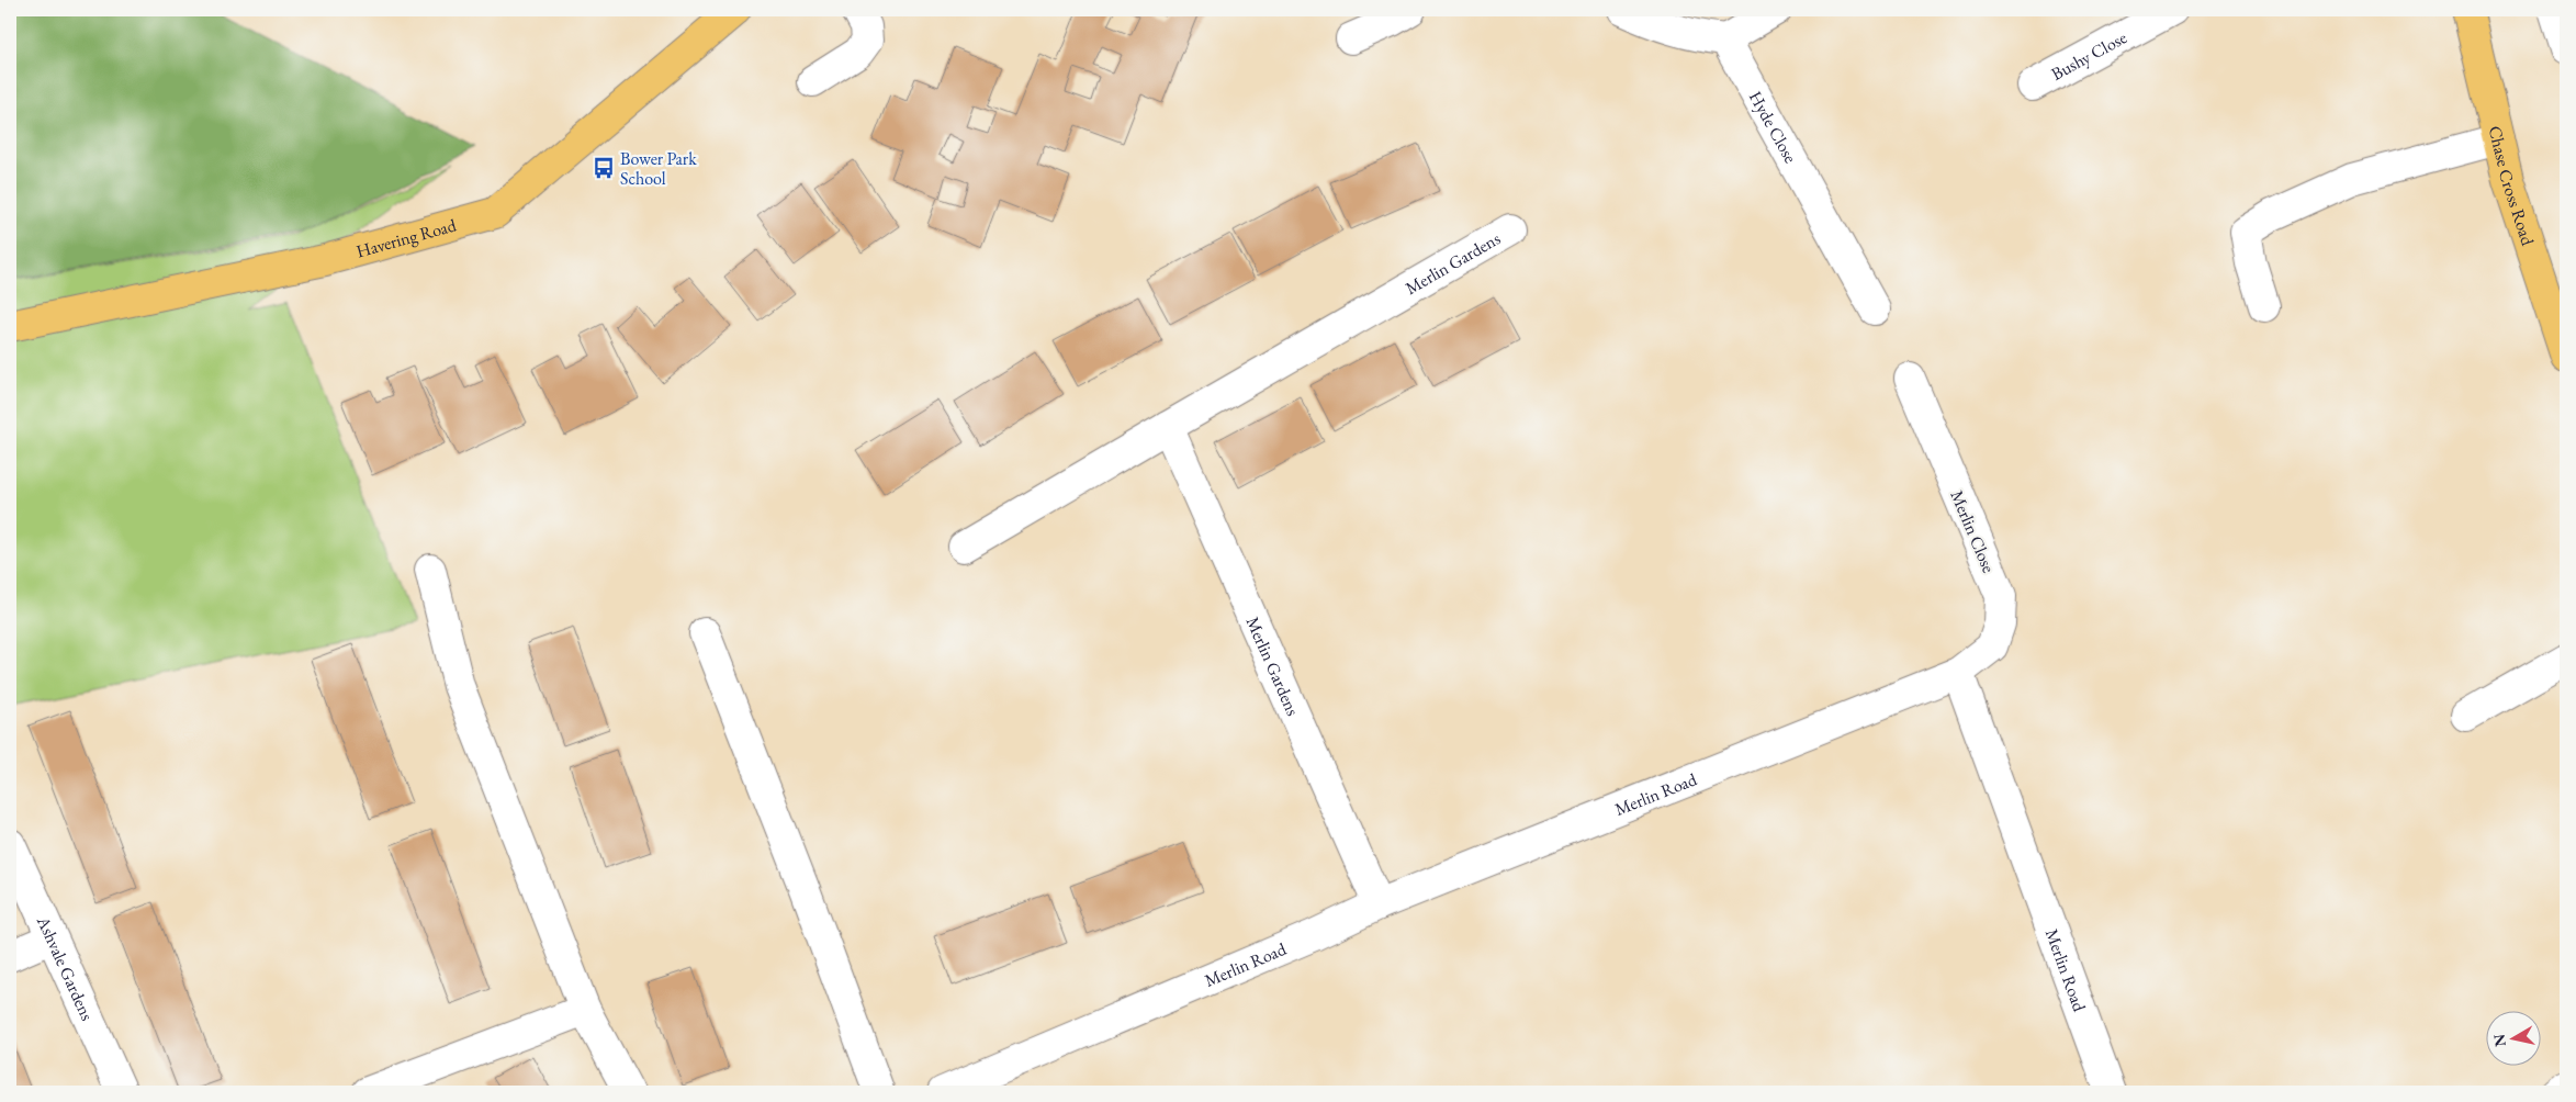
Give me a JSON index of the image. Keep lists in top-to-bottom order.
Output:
{
  "streets": {
    "main road": ["Chase Cross Road", "Havering Road"],
    "street": [
      "Bushy Close",
      "Hyde Close",
      "Merlin Gardens",
      "Merlin Close",
      "Merlin Road",
      "Ashvale Gardens"
    ]
  },
  "crossings": [
    ["Merlin Gardens", "Merlin Road"],
    ["Merlin Close", "Merlin Road"]
  ],
  "places": {
    "bus stop": ["Bower Park School"]
  },
  "north": "left"
}
